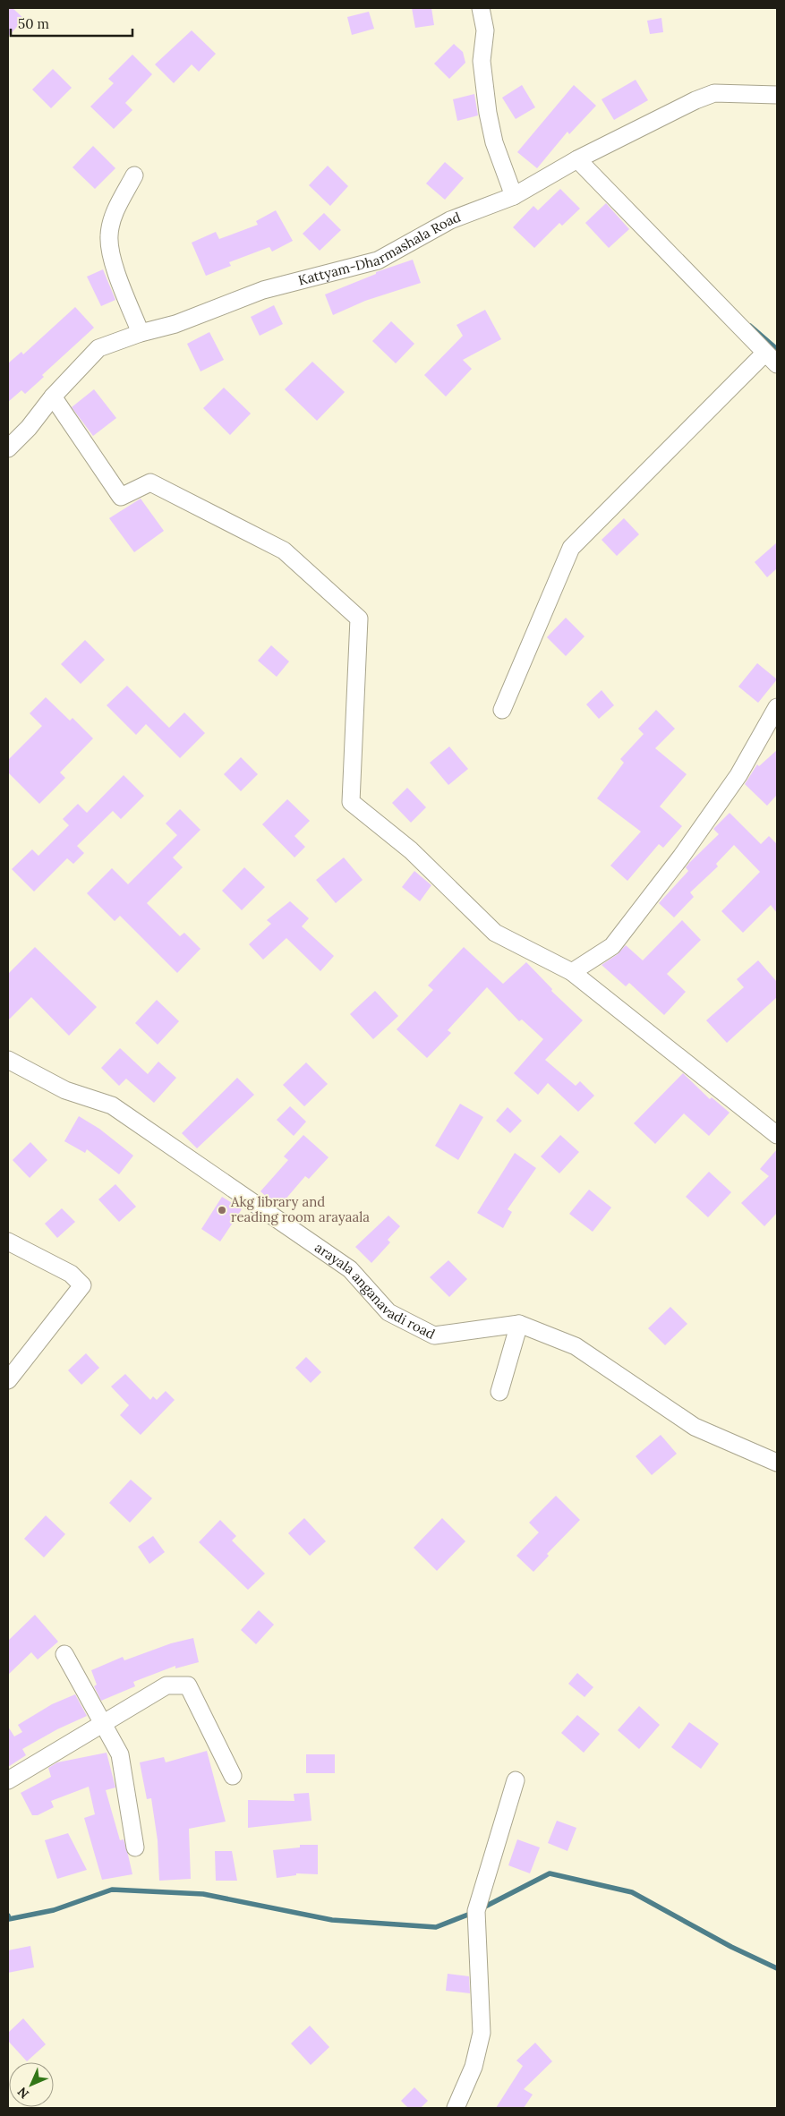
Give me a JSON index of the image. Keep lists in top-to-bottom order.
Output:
{
  "streets": {
    "street": ["Kattyam-Dharmashala Road", "arayala anganavadi road"]
  },
  "places": ["Akg library and reading room arayaala"],
  "scale_bar": "50 m",
  "north": "bottom left"
}
